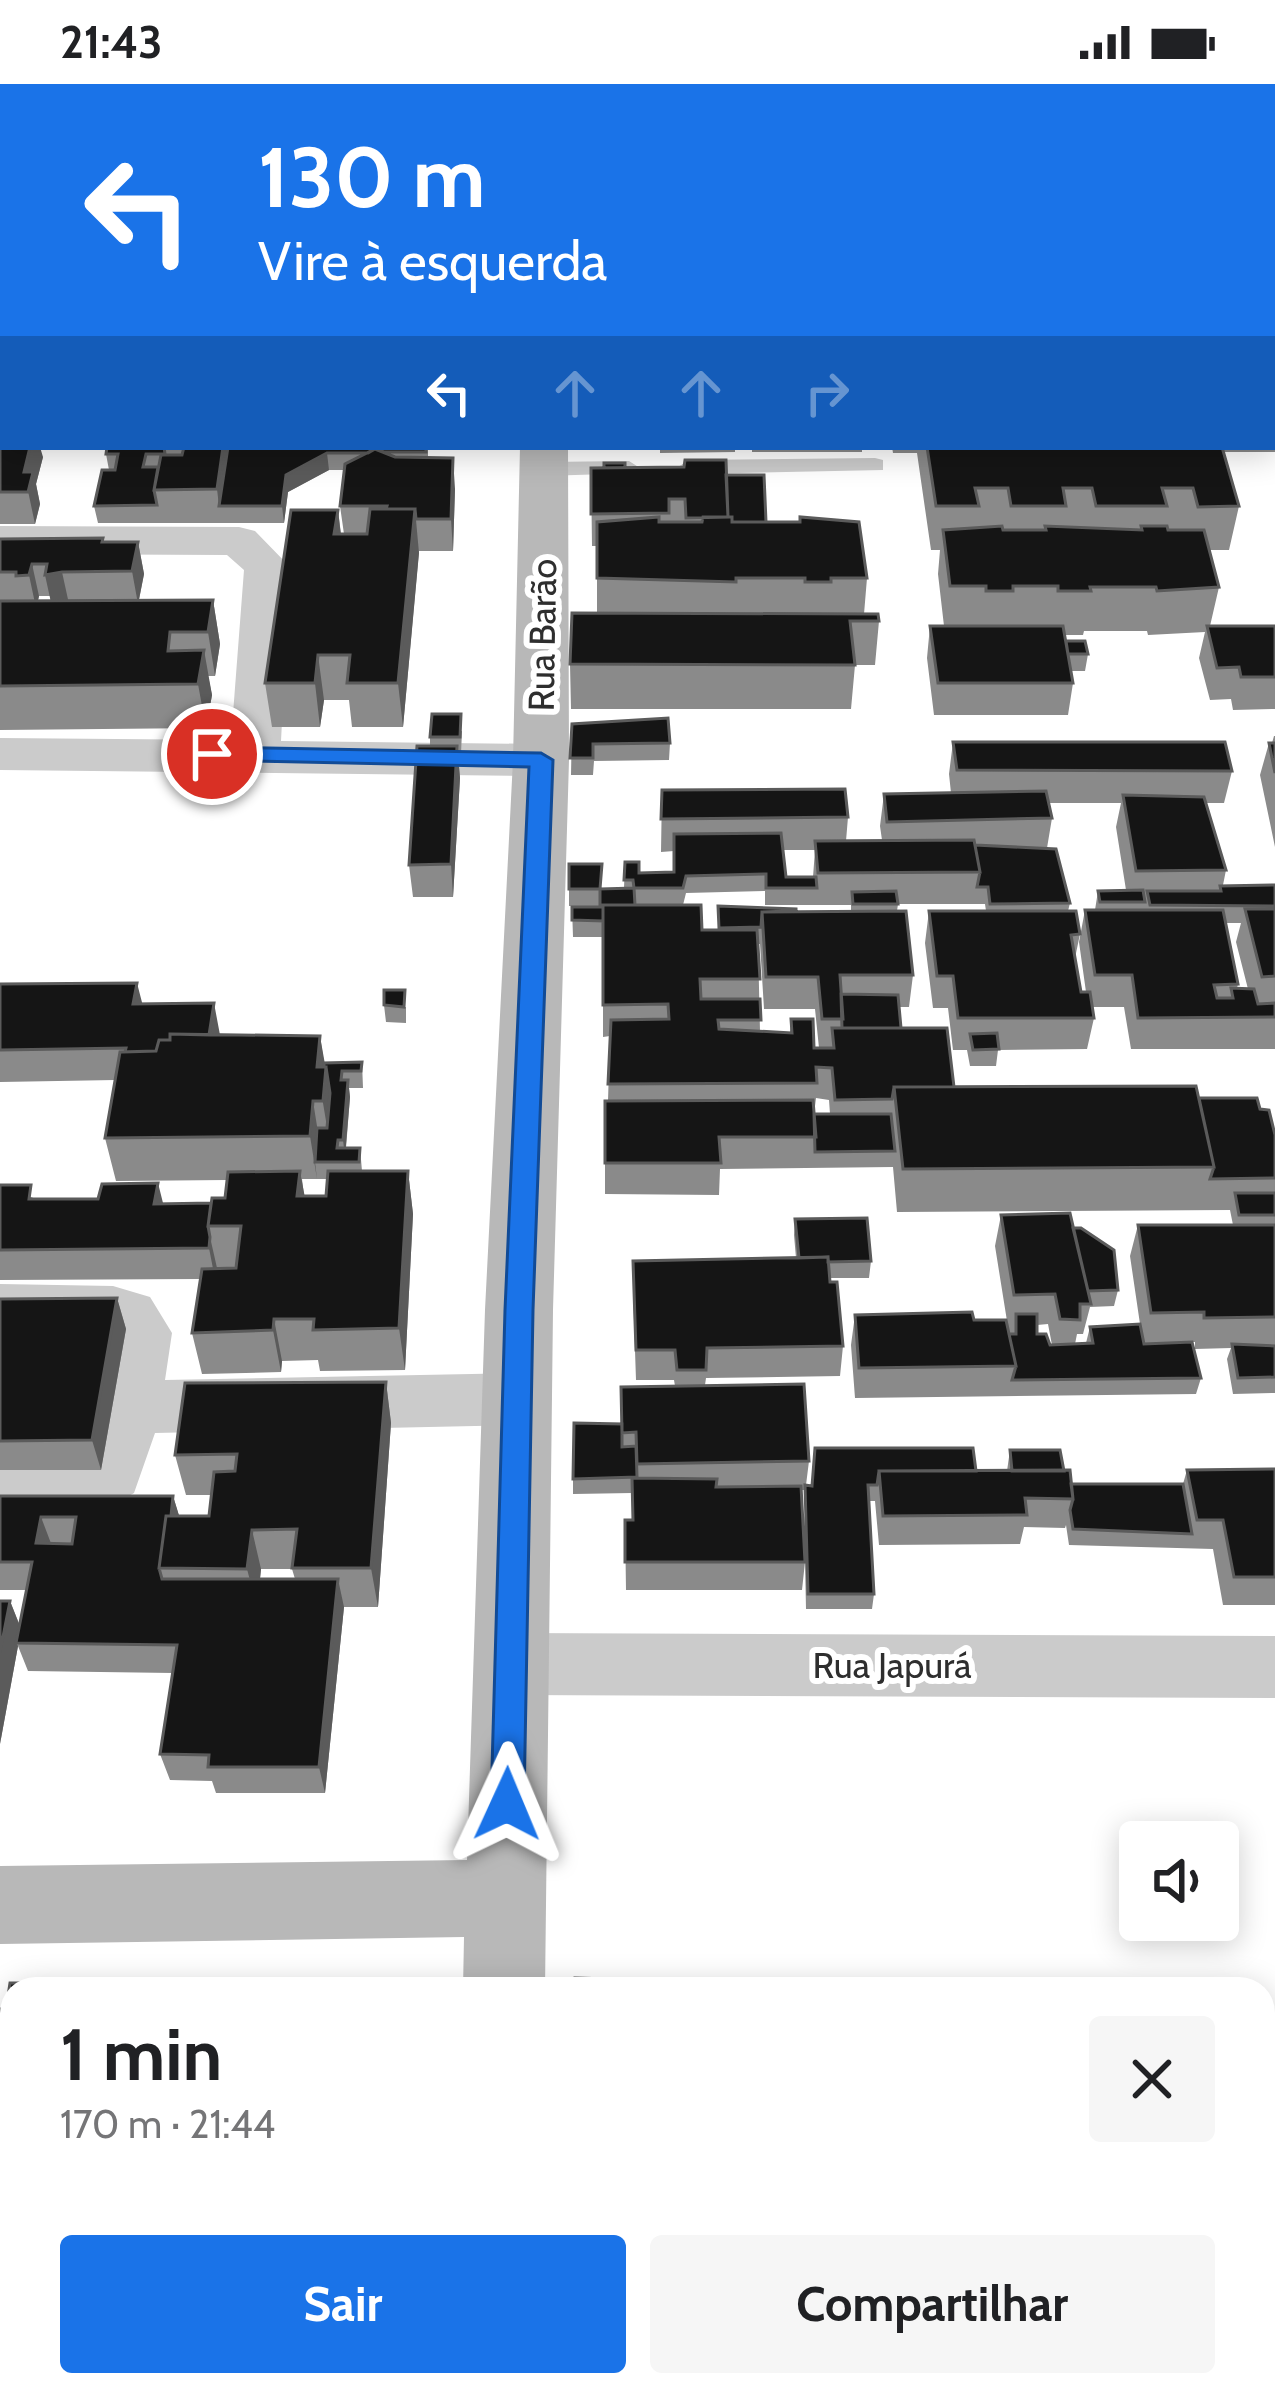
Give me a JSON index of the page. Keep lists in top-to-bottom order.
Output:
{
  "streets": {
    "street": ["Rua Barão", "Rua Japurá"]
  },
  "crossings": [
    ["Rua Barão", "Rua Japurá"]
  ],
  "page": {
    "status": "21:43",
    "turn": ["130 m", "Vire à esquerda"],
    "heading": ["1 min", "170 m · 21:44"],
    "buttons": ["Sair", "Compartilhar"]
  }
}
